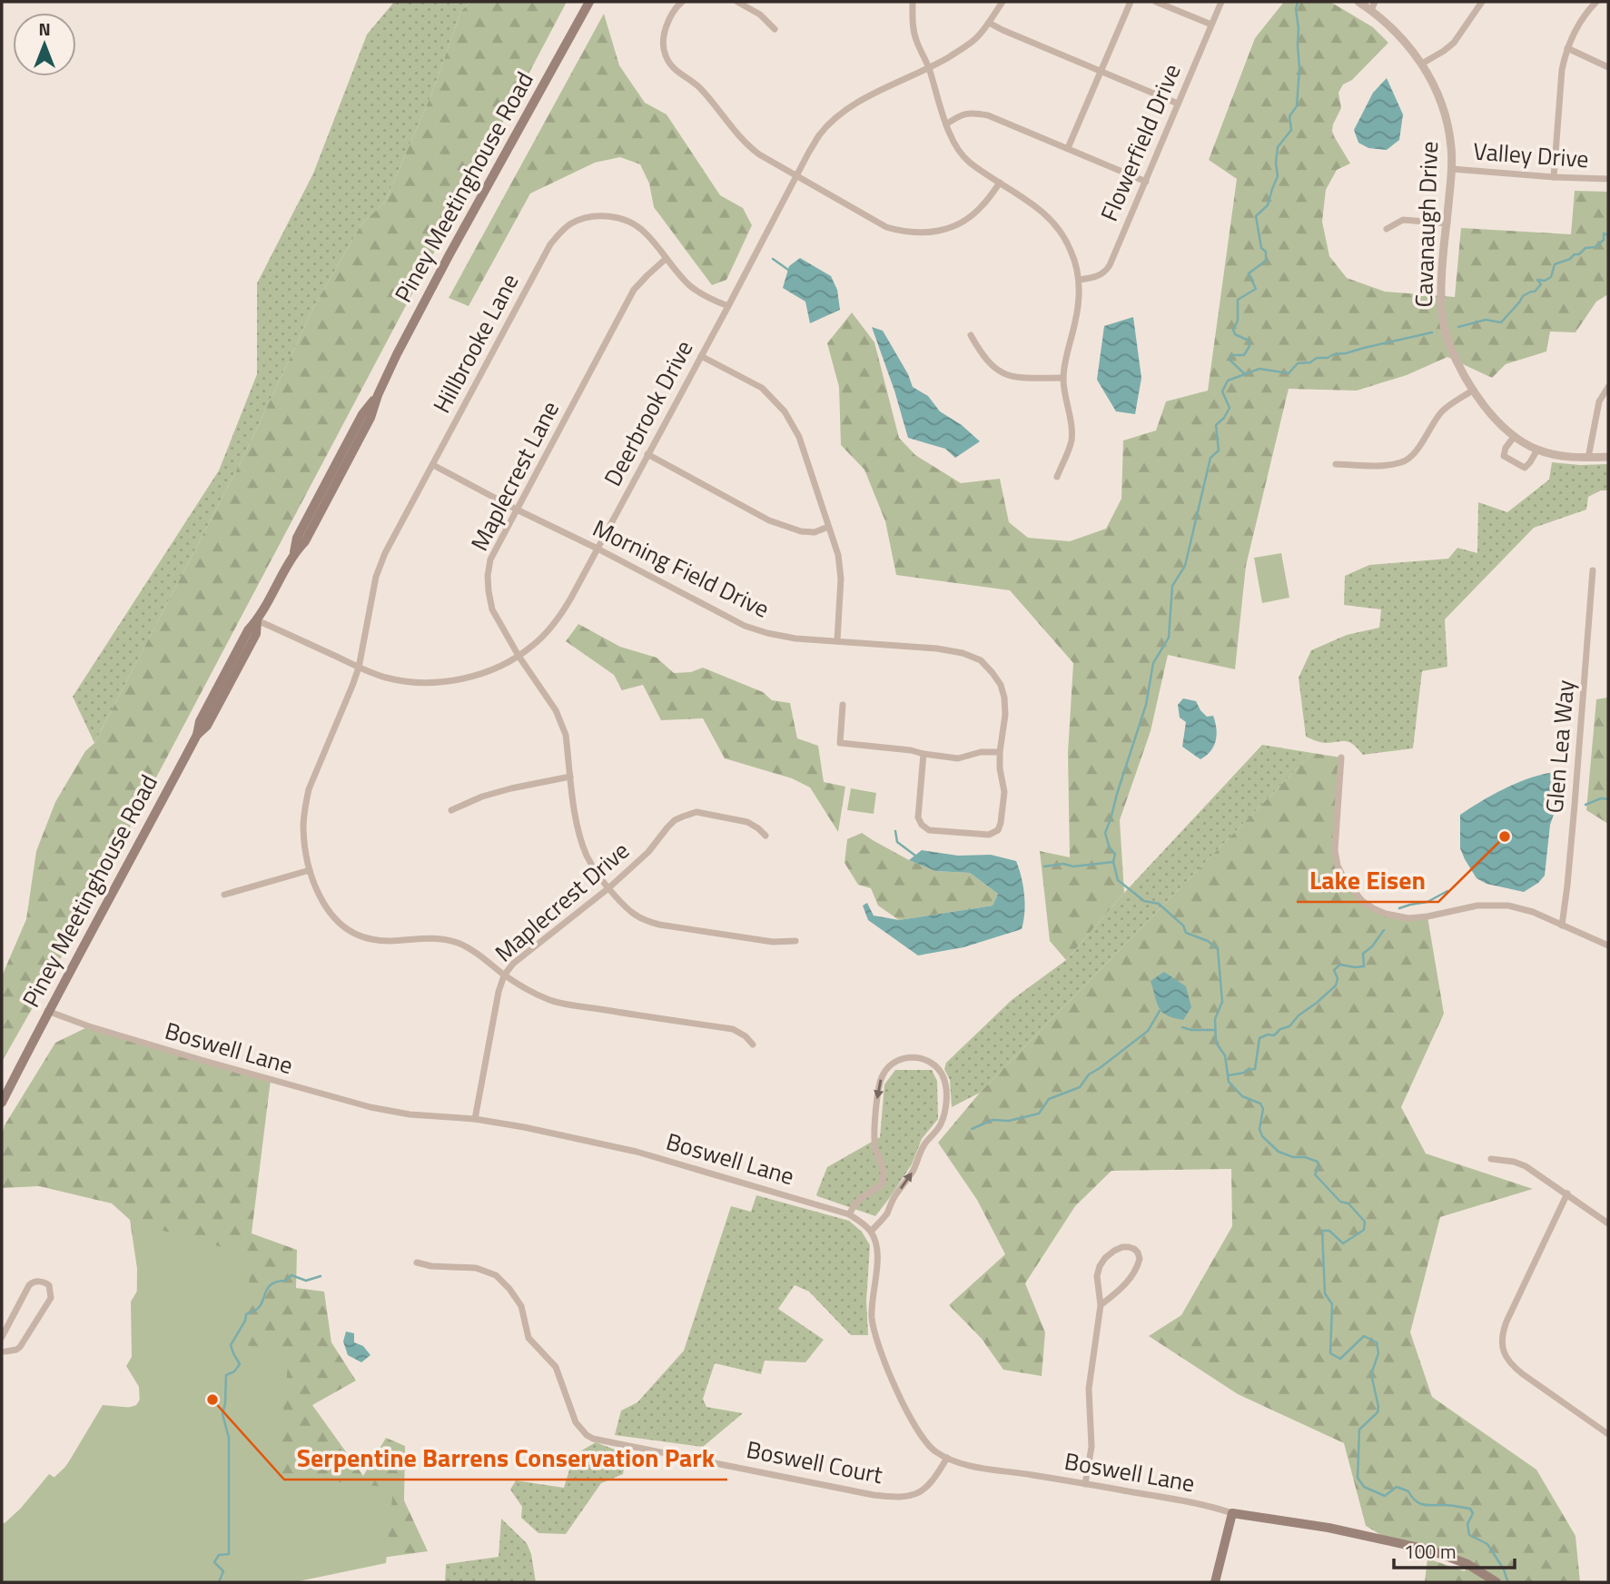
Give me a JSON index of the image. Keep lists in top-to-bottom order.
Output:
{
  "streets": {
    "main road": ["Piney Meetinghouse Road"],
    "street": [
      "Flowerfield Drive",
      "Valley Drive",
      "Cavanaugh Drive",
      "Hillbrooke Lane",
      "Deerbrook Drive",
      "Maplecrest Lane",
      "Morning Field Drive",
      "Glen Lea Way",
      "Maplecrest Drive",
      "Boswell Lane",
      "Boswell Court"
    ]
  },
  "crossings": [
    ["Valley Drive", "Cavanaugh Drive"],
    ["Piney Meetinghouse Road", "Deerbrook Drive"],
    ["Piney Meetinghouse Road", "Boswell Lane"],
    ["Hillbrooke Lane", "Deerbrook Drive"],
    ["Hillbrooke Lane", "Maplecrest Lane"],
    ["Hillbrooke Lane", "Morning Field Drive"],
    ["Hillbrooke Lane", "Maplecrest Drive"],
    ["Deerbrook Drive", "Maplecrest Lane"],
    ["Deerbrook Drive", "Morning Field Drive"],
    ["Maplecrest Lane", "Morning Field Drive"],
    ["Maplecrest Lane", "Maplecrest Drive"],
    ["Maplecrest Drive", "Boswell Lane"],
    ["Boswell Lane", "Boswell Court"]
  ],
  "places": ["Lake Eisen", "Serpentine Barrens Conservation Park"],
  "scale_bar": "100 m",
  "north": "top"
}
